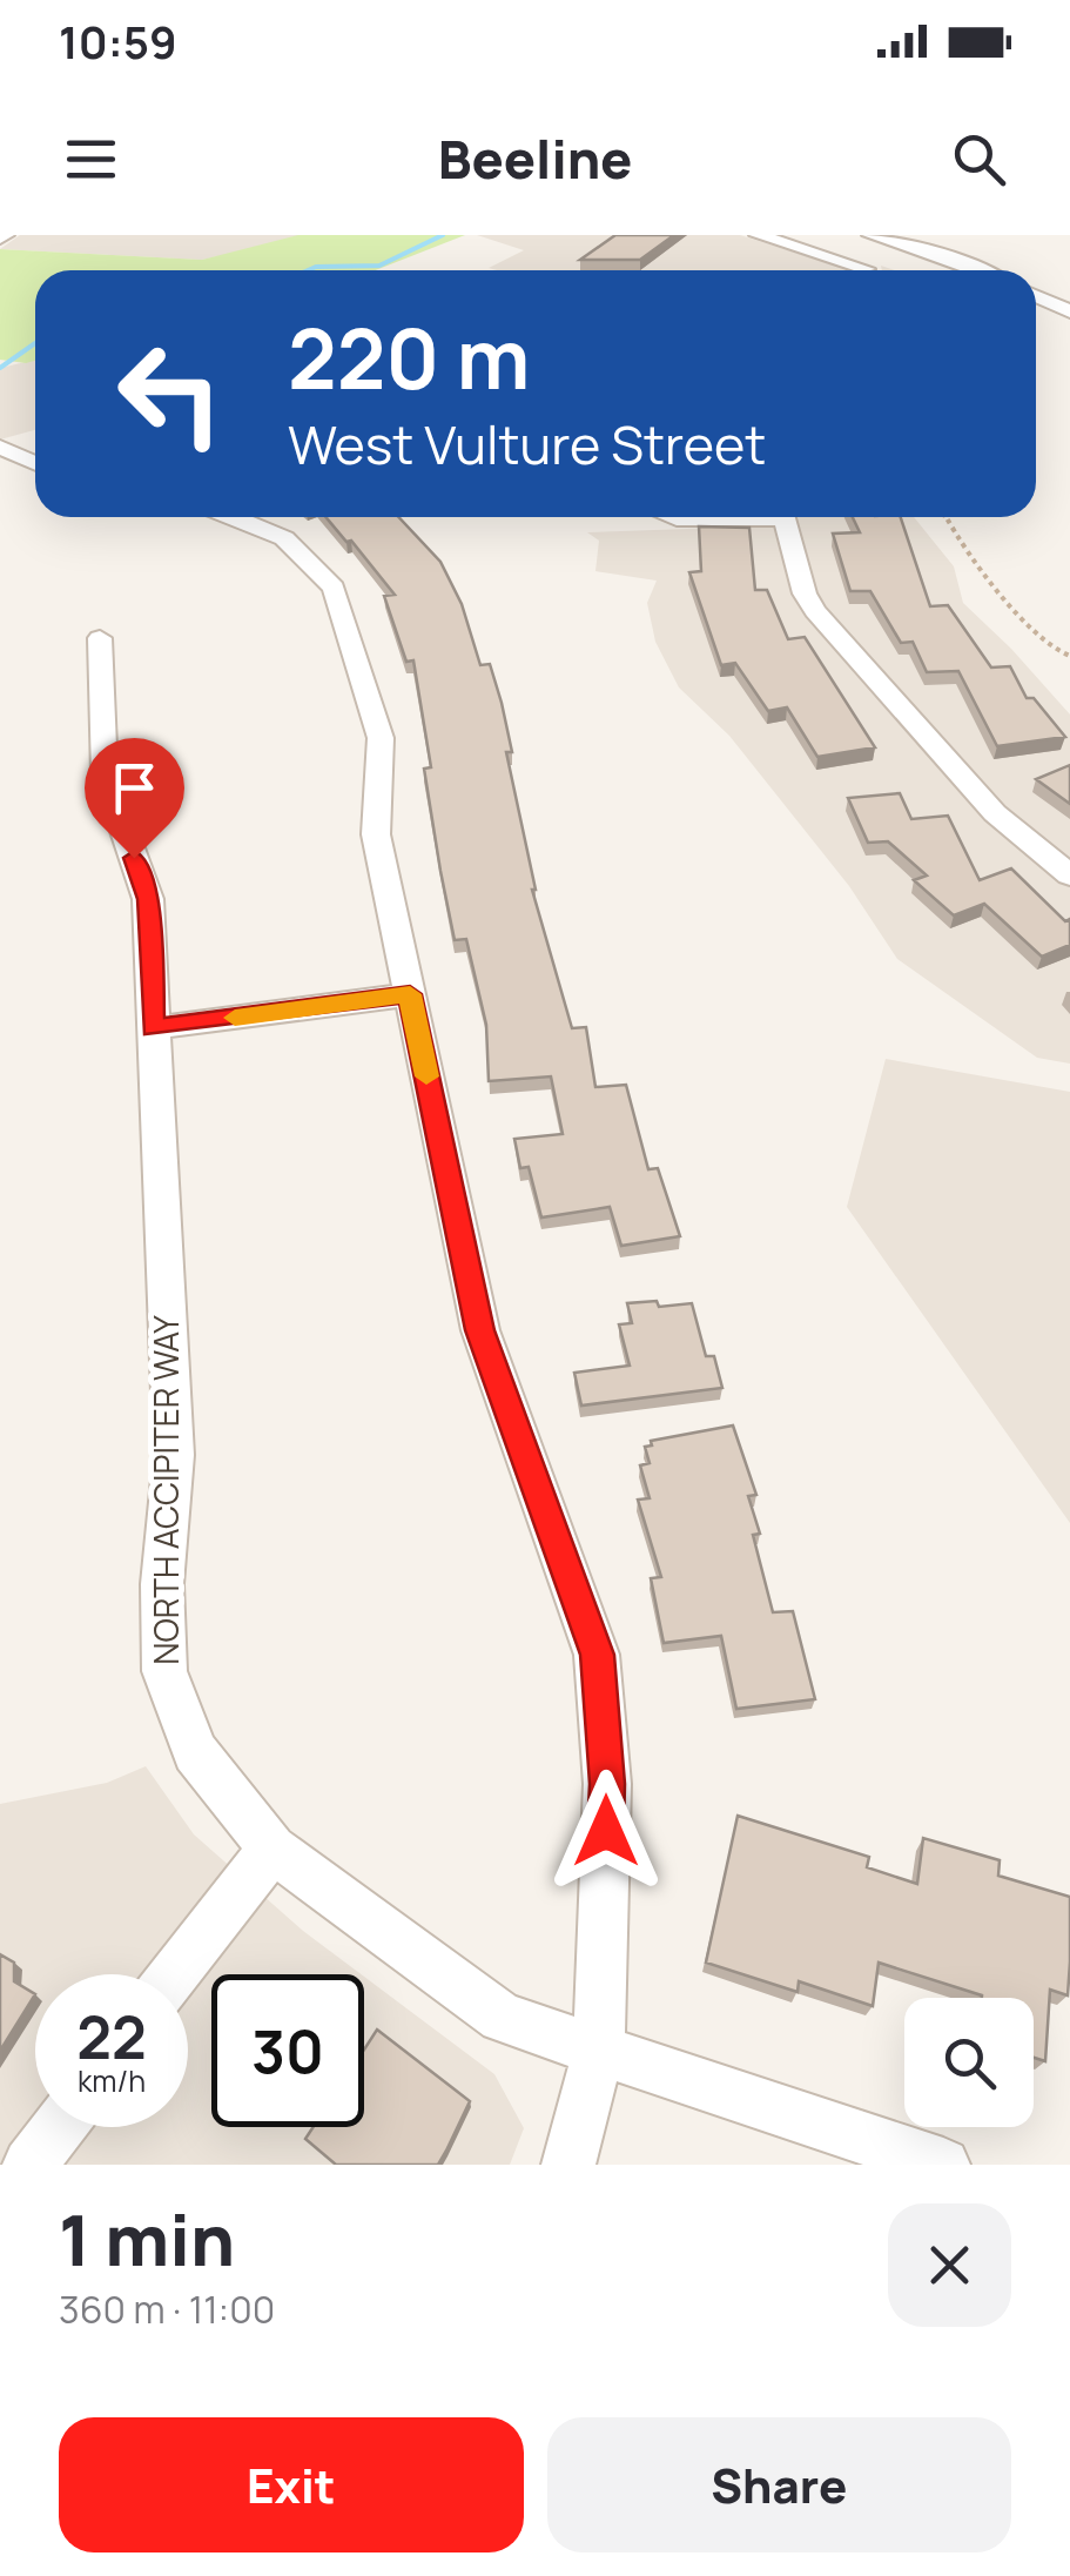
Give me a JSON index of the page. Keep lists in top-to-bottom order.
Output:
{
  "streets": {
    "street": ["NORTH ACCIPITER WAY"]
  },
  "page": {
    "status": "10:59",
    "header": "Beeline",
    "turn": ["220 m", "West Vulture Street"],
    "speed": "22 km/h",
    "limit": "30",
    "heading": ["1 min", "360 m · 11:00"],
    "buttons": ["Exit", "Share"]
  }
}
